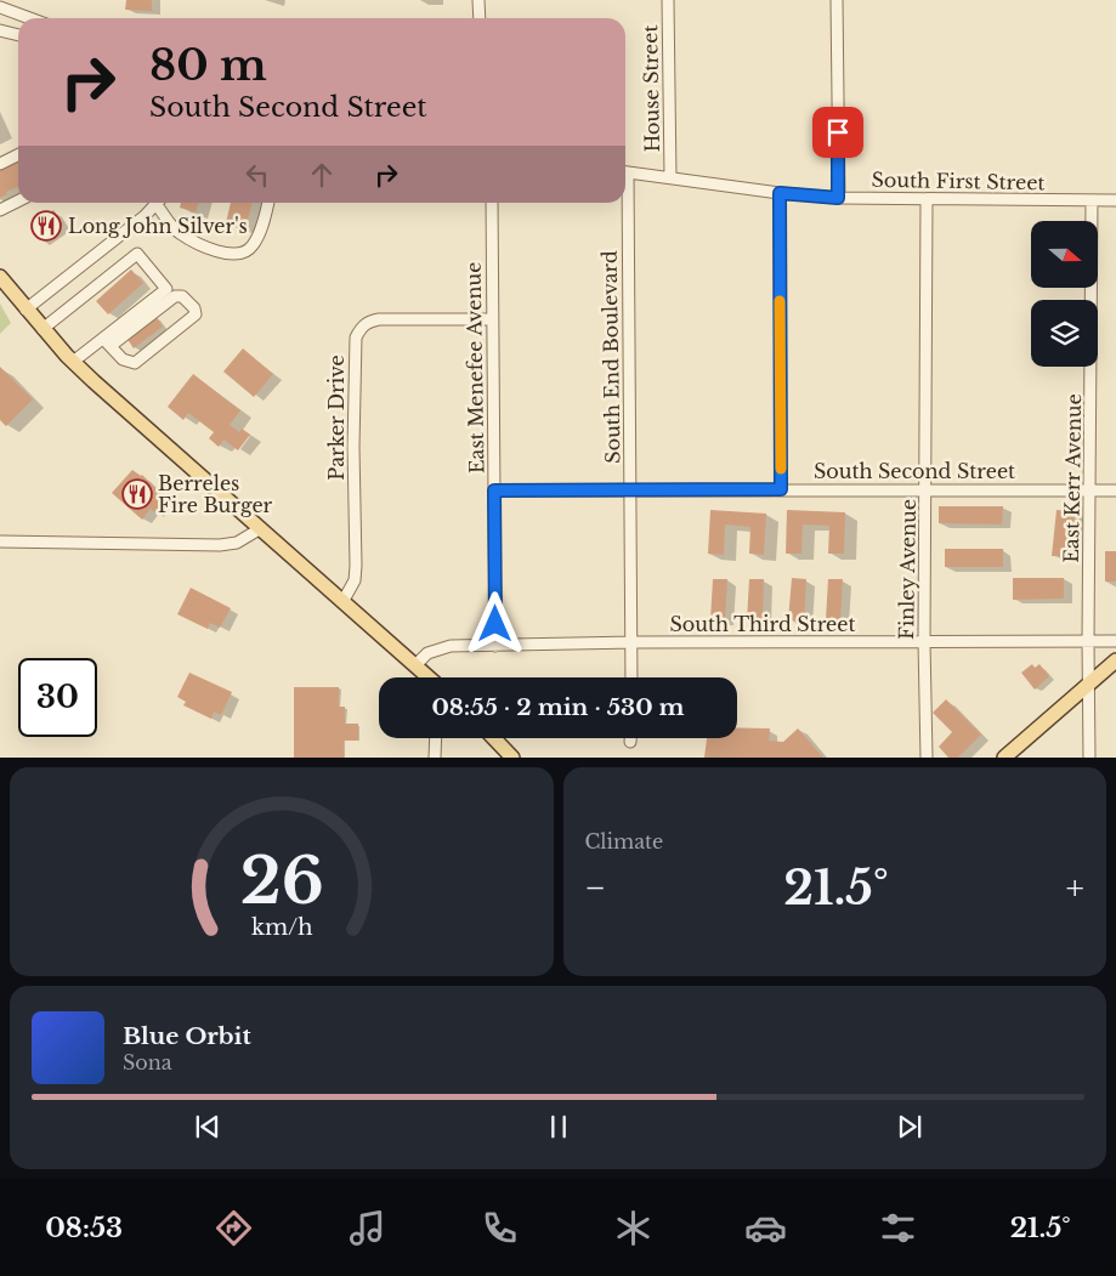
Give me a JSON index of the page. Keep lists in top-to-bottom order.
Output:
{
  "streets": {
    "street": [
      "House Street",
      "South First Street",
      "South End Boulevard",
      "East Menefee Avenue",
      "Parker Drive",
      "South Second Street",
      "East Kerr Avenue",
      "Finley Avenue",
      "South Third Street"
    ]
  },
  "crossings": [
    ["House Street", "South First Street"],
    ["South First Street", "East Kerr Avenue"],
    ["South First Street", "Finley Avenue"],
    ["South End Boulevard", "South Second Street"],
    ["South End Boulevard", "South Third Street"],
    ["East Menefee Avenue", "Parker Drive"],
    ["East Menefee Avenue", "South Second Street"],
    ["East Menefee Avenue", "South Third Street"],
    ["South Second Street", "East Kerr Avenue"],
    ["South Second Street", "Finley Avenue"],
    ["East Kerr Avenue", "South Third Street"],
    ["Finley Avenue", "South Third Street"]
  ],
  "places": {
    "restaurant": ["Long John Silver's", "Berreles Fire Burger"]
  },
  "north": "right",
  "page": {
    "turn": ["80 m", "South Second Street"],
    "limit": "30",
    "trip": "08:55 · 2 min · 530 m",
    "tile": "Climate",
    "heat": ["−", "21.5°", "+"],
    "song": ["Blue Orbit", "Sona"],
    "tabs": ["08:53", "21.5°"],
    "gauge": ["26", "km/h"]
  }
}
